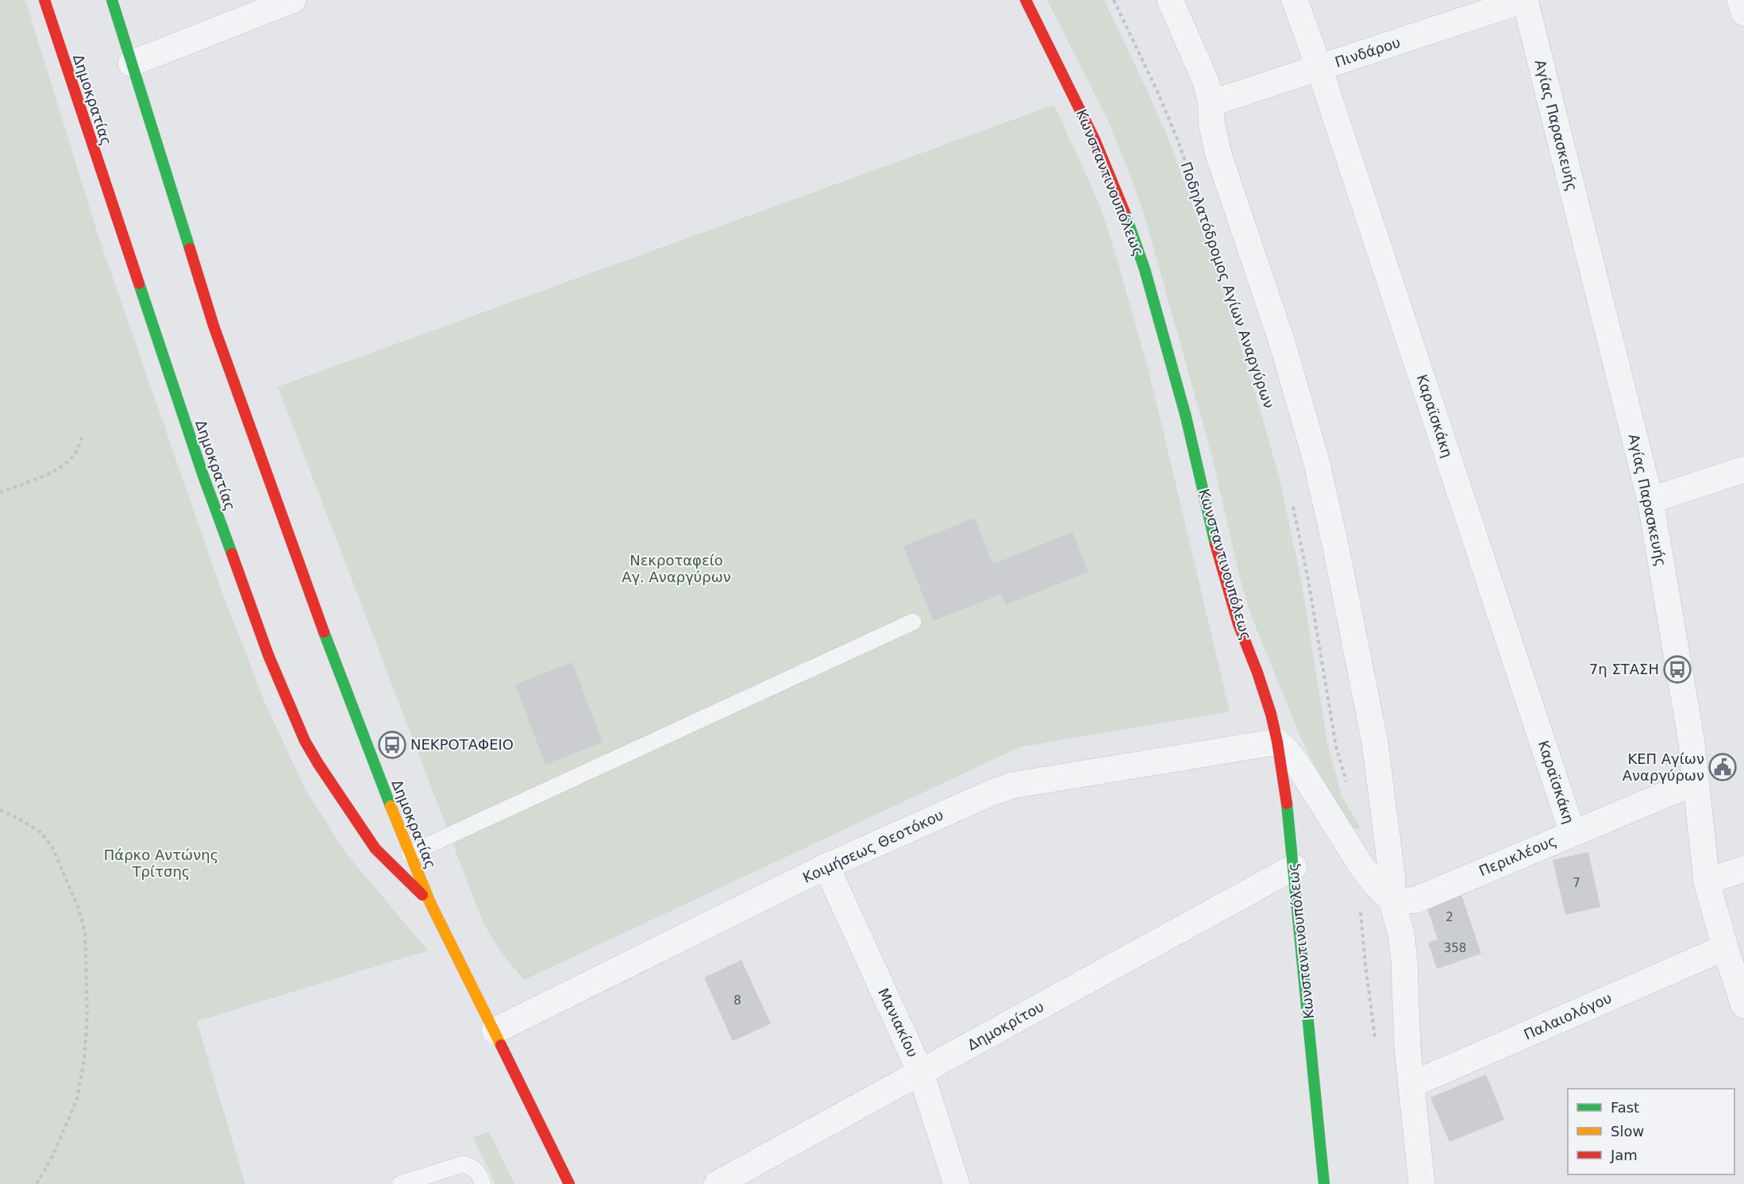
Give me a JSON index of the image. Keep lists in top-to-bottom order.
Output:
{
  "streets": {
    "main road": ["Δημοκρατίας", "Κωνσταντινουπόλεως"],
    "street": [
      "Πινδάρου",
      "Αγίας Παρασκευής",
      "Καραϊσκάκη",
      "Κοιμήσεως Θεοτόκου",
      "Περικλέους",
      "Παλαιολόγου",
      "Μανιακίου",
      "Δημοκρίτου"
    ],
    "path": ["Ποδηλατόδρομος Αγίων Αναργύρων"]
  },
  "crossings": [
    ["Πινδάρου", "Αγίας Παρασκευής"],
    ["Πινδάρου", "Καραϊσκάκη"],
    ["Δημοκρατίας", "Κοιμήσεως Θεοτόκου"],
    ["Αγίας Παρασκευής", "Περικλέους"],
    ["Αγίας Παρασκευής", "Παλαιολόγου"],
    ["Κωνσταντινουπόλεως", "Κοιμήσεως Θεοτόκου"],
    ["Κωνσταντινουπόλεως", "Δημοκρίτου"],
    ["Καραϊσκάκη", "Περικλέους"],
    ["Κοιμήσεως Θεοτόκου", "Μανιακίου"],
    ["Μανιακίου", "Δημοκρίτου"]
  ],
  "parks": ["Νεκροταφείο Αγ. Αναργύρων", "Πάρκο Αντώνης Τρίτσης"],
  "places": {
    "bus stop": ["7η ΣΤΑΣΗ", "ΝΕΚΡΟΤΑΦΕΙΟ"],
    "public building": ["ΚΕΠ Αγίων Αναργύρων"]
  },
  "house_numbers": [
    "7",
    "2",
    "358",
    "8"
  ],
  "legend": ["Fast", "Slow", "Jam"]
}
